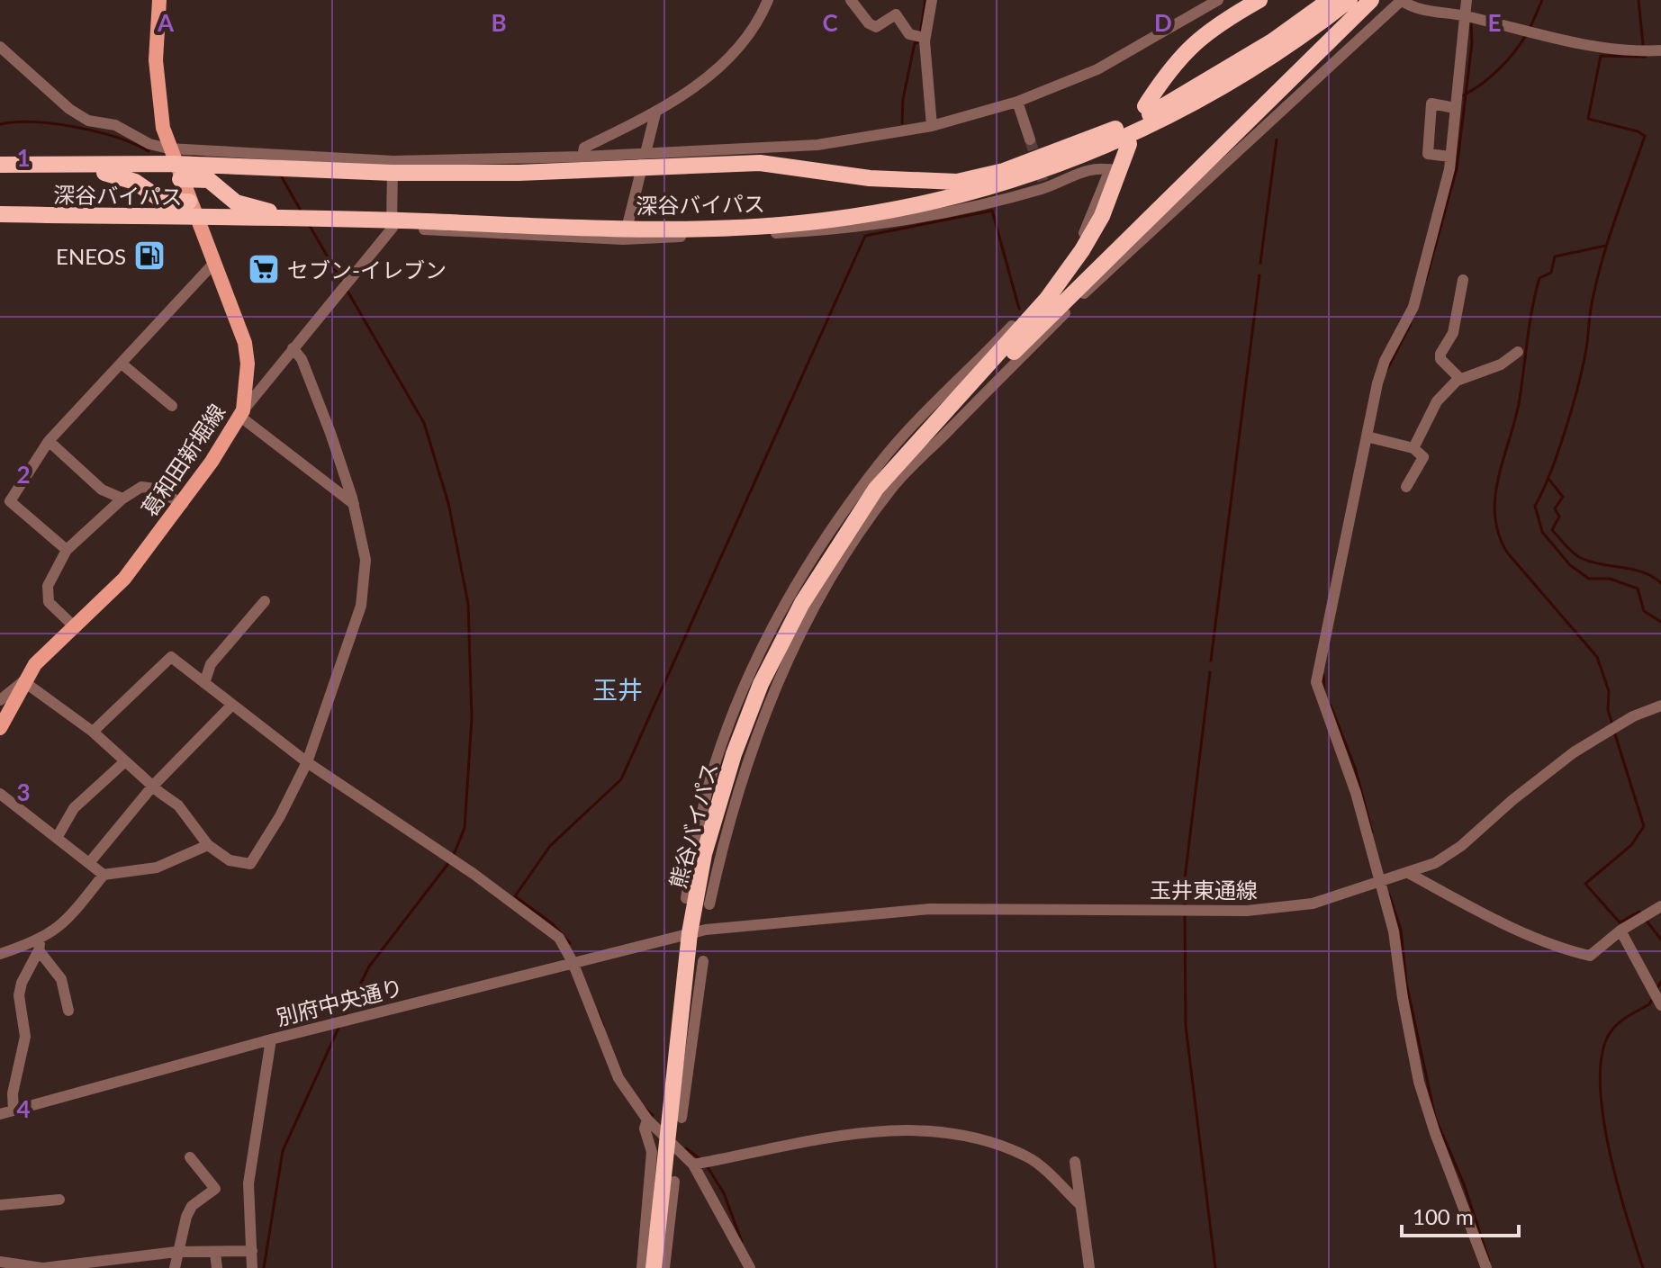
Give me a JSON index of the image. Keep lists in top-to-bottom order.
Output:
{
  "streets": {
    "highway": ["深谷バイパス", "熊谷バイパス"],
    "main road": ["葛和田新堀線"],
    "street": ["玉井東通線", "別府中央通り"]
  },
  "crossings": [
    ["深谷バイパス", "葛和田新堀線"],
    ["熊谷バイパス", "玉井東通線"],
    ["熊谷バイパス", "別府中央通り"],
    ["玉井東通線", "別府中央通り"]
  ],
  "districts": ["玉井"],
  "places": {
    "fuel station": ["ENEOS"],
    "supermarket": ["セブン-イレブン"]
  },
  "scale_bar": "100 m",
  "grid": {
    "columns": [
      "A",
      "B",
      "C",
      "D",
      "E"
    ],
    "rows": [
      "1",
      "2",
      "3",
      "4"
    ]
  }
}
